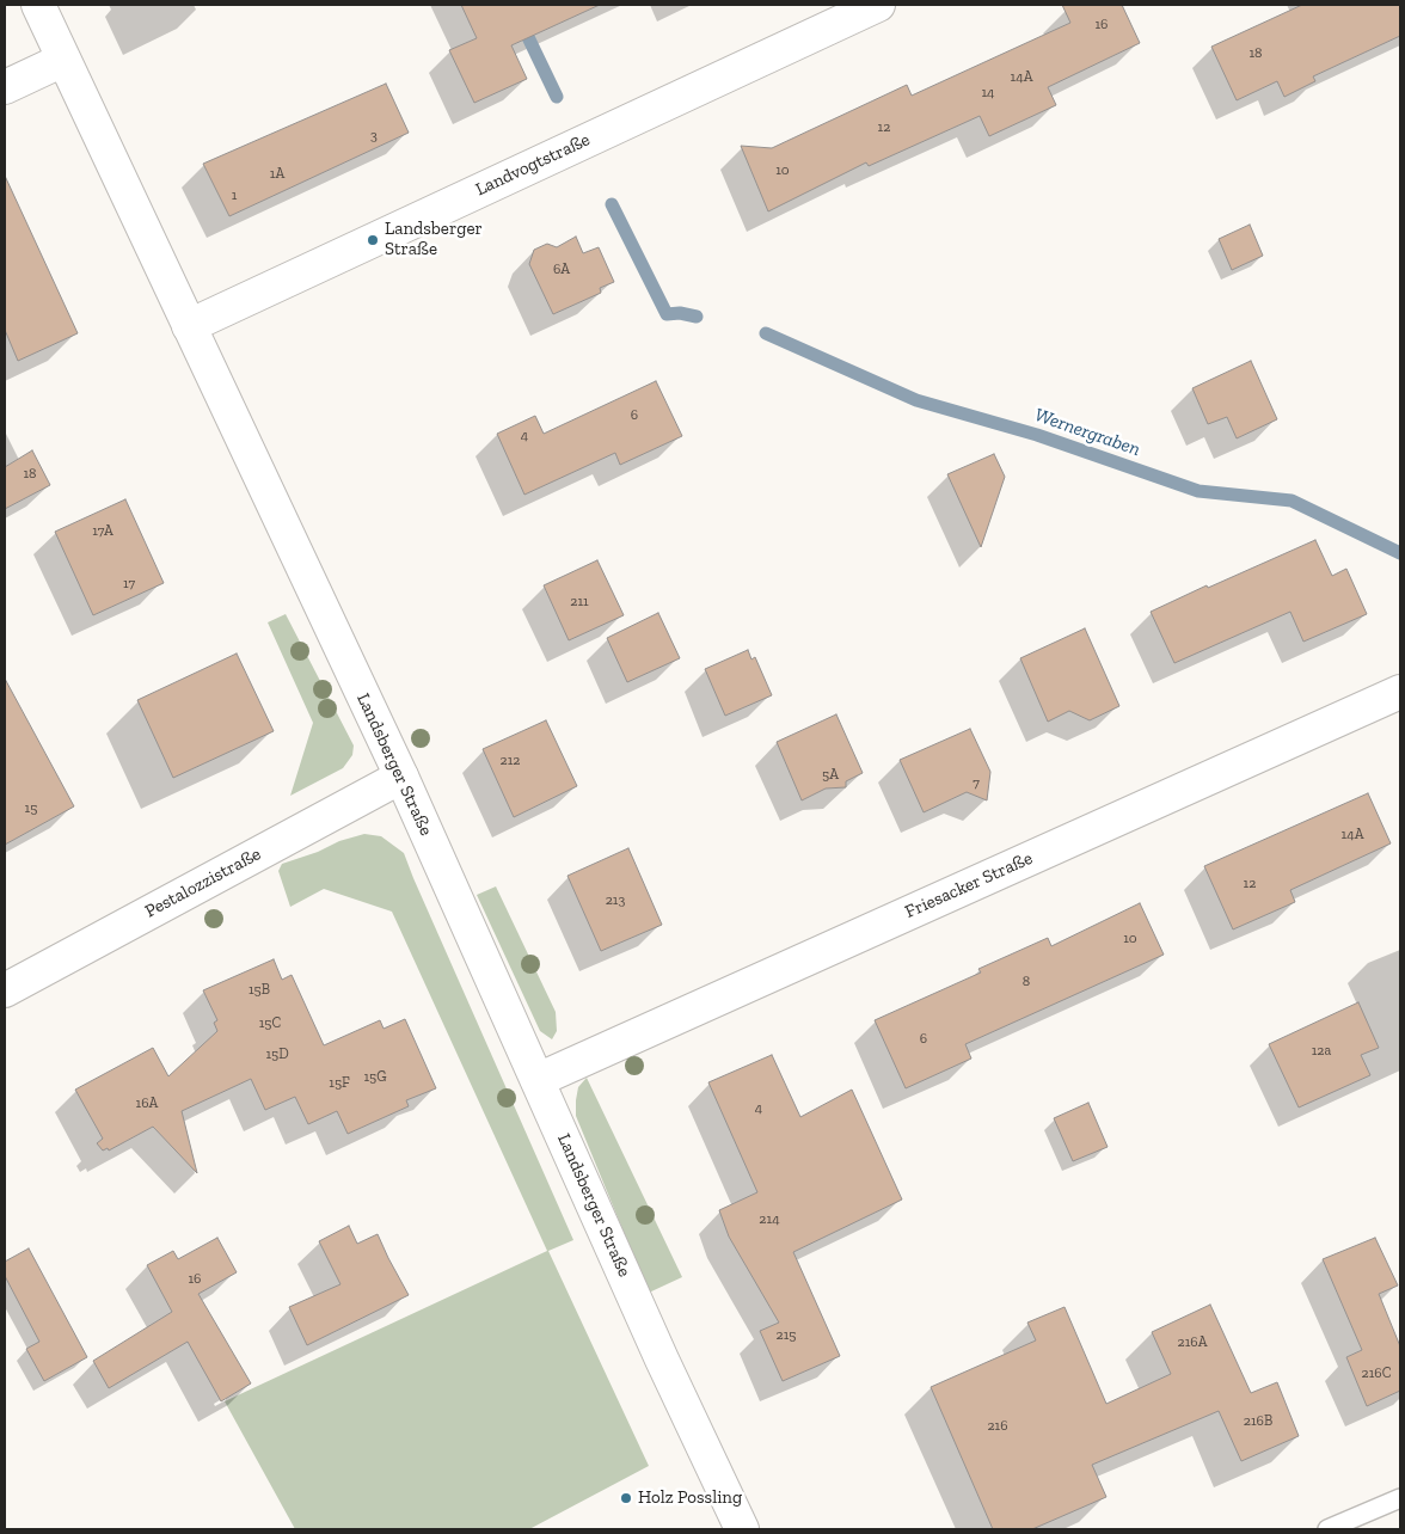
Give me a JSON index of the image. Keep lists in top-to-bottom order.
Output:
{
  "streets": {
    "street": [
      "Landvogtstraße",
      "Landsberger Straße",
      "Pestalozzistraße",
      "Friesacker Straße"
    ]
  },
  "crossings": [
    ["Landvogtstraße", "Landsberger Straße"],
    ["Landsberger Straße", "Pestalozzistraße"],
    ["Landsberger Straße", "Friesacker Straße"]
  ],
  "water": ["Wernergraben"],
  "places": ["Landsberger Straße", "Holz Possling"],
  "house_numbers": [
    "16",
    "18",
    "14A",
    "14",
    "12",
    "3",
    "10",
    "1A",
    "1",
    "6A",
    "6",
    "4",
    "18",
    "17A",
    "17",
    "211",
    "212",
    "5A",
    "7",
    "15",
    "14A",
    "12",
    "213",
    "10",
    "8",
    "15B",
    "15C",
    "6",
    "12a",
    "15D",
    "15G",
    "15F",
    "16A",
    "4",
    "214",
    "16",
    "215",
    "216A",
    "216C",
    "216B",
    "216"
  ]
}
